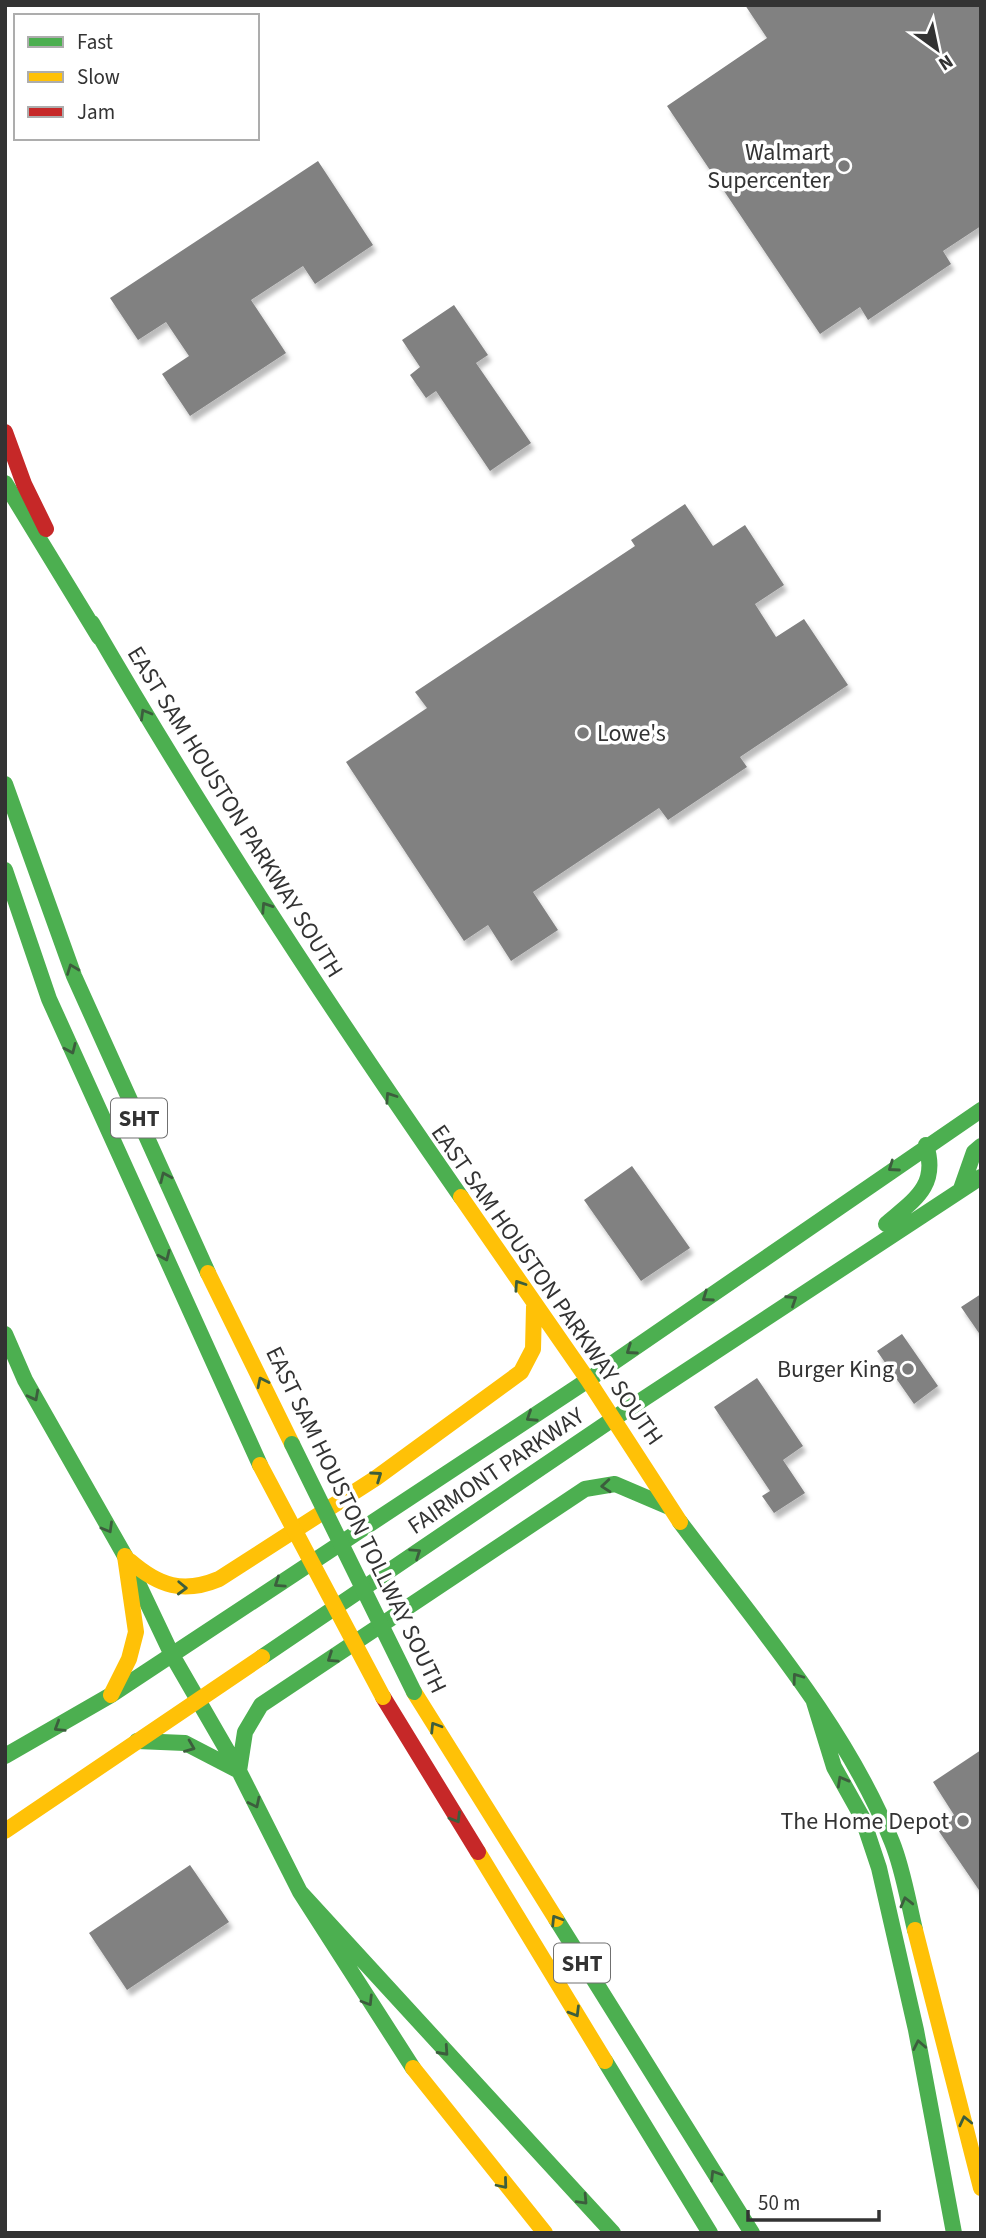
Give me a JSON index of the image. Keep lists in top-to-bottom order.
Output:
{
  "streets": {
    "main road": [
      "EAST SAM HOUSTON PARKWAY SOUTH",
      "SHT",
      "FAIRMONT PARKWAY",
      "EAST SAM HOUSTON TOLLWAY SOUTH"
    ]
  },
  "crossings": [
    ["EAST SAM HOUSTON PARKWAY SOUTH", "FAIRMONT PARKWAY"]
  ],
  "places": [
    "Walmart Supercenter",
    "Lowe's",
    "Burger King",
    "The Home Depot"
  ],
  "legend": ["Fast", "Slow", "Jam"],
  "scale_bar": "50 m",
  "north": "bottom right"
}
